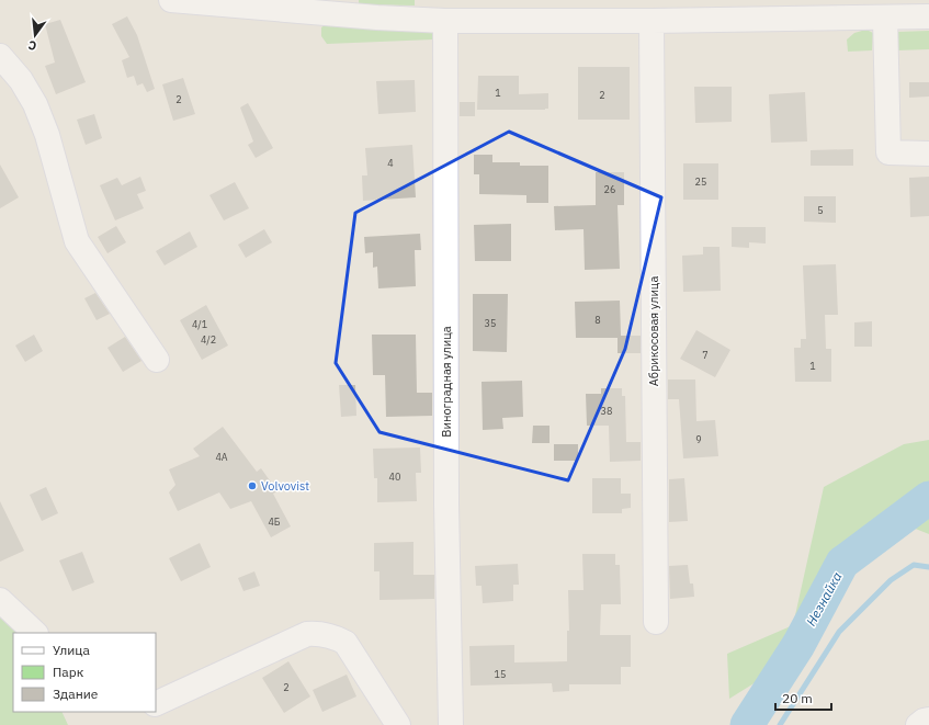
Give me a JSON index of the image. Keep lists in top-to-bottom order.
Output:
{
  "streets": {
    "street": ["Абрикосовая улица", "Виноградная улица"]
  },
  "water": ["Незнайка"],
  "places": ["Volvovist"],
  "house_numbers": [
    "1",
    "2",
    "2",
    "4",
    "25",
    "26",
    "5",
    "8",
    "35",
    "4/1",
    "4/2",
    "7",
    "1",
    "38",
    "9",
    "4А",
    "40",
    "4Б",
    "15",
    "2"
  ],
  "legend": ["Улица", "Парк", "Здание"],
  "scale_bar": "20 m",
  "north": "bottom"
}
